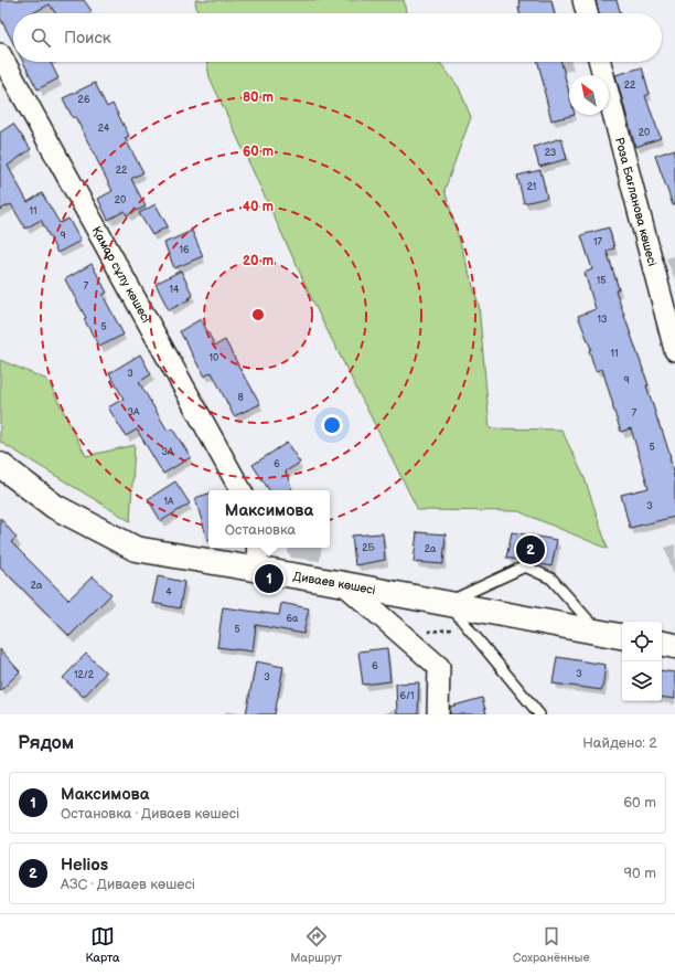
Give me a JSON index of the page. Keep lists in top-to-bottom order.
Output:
{
  "streets": {
    "street": ["Роза Бағланова көшесі", "Қамар сұлу көшесі", "Диваев көшесі"]
  },
  "house_numbers": [
    "22",
    "26",
    "24",
    "20",
    "23",
    "22",
    "21",
    "20",
    "11",
    "9",
    "17",
    "16",
    "15",
    "7",
    "14",
    "13",
    "5",
    "11",
    "10",
    "3",
    "9",
    "8",
    "3А",
    "7",
    "5",
    "3А",
    "6",
    "1А",
    "3",
    "2Б",
    "2а",
    "2а",
    "4",
    "6а",
    "5",
    "6",
    "3",
    "12/2",
    "3",
    "6/1"
  ],
  "north": "top left",
  "page": {
    "search": "Поиск",
    "popup": ["Максимова", "Остановка"],
    "pins": ["2", "1"],
    "heading": ["Рядом", "Найдено: 2"],
    "list": [
      {
        "mark": "1",
        "name": "Максимова",
        "note": "Остановка · Диваев көшесі",
        "value": "60 m"
      },
      {
        "mark": "2",
        "name": "Helios",
        "note": "АЗС · Диваев көшесі",
        "value": "90 m"
      }
    ],
    "nav": ["Карта", "Маршрут", "Сохранённые"]
  },
  "rings": [
    "80 m",
    "60 m",
    "40 m",
    "20 m"
  ]
}
